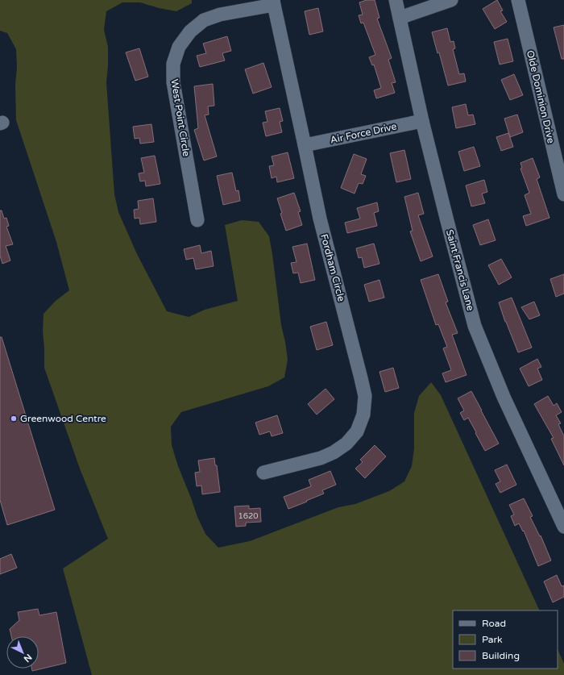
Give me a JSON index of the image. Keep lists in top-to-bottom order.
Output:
{
  "streets": {
    "street": [
      "Olde Dominion Drive",
      "West Point Circle",
      "Air Force Drive",
      "Fordham Circle",
      "Saint Francis Lane"
    ]
  },
  "crossings": [
    ["West Point Circle", "Fordham Circle"],
    ["Air Force Drive", "Fordham Circle"],
    ["Air Force Drive", "Saint Francis Lane"]
  ],
  "places": ["Greenwood Centre"],
  "house_numbers": ["1620"],
  "legend": ["Road", "Park", "Building"],
  "north": "bottom right"
}
